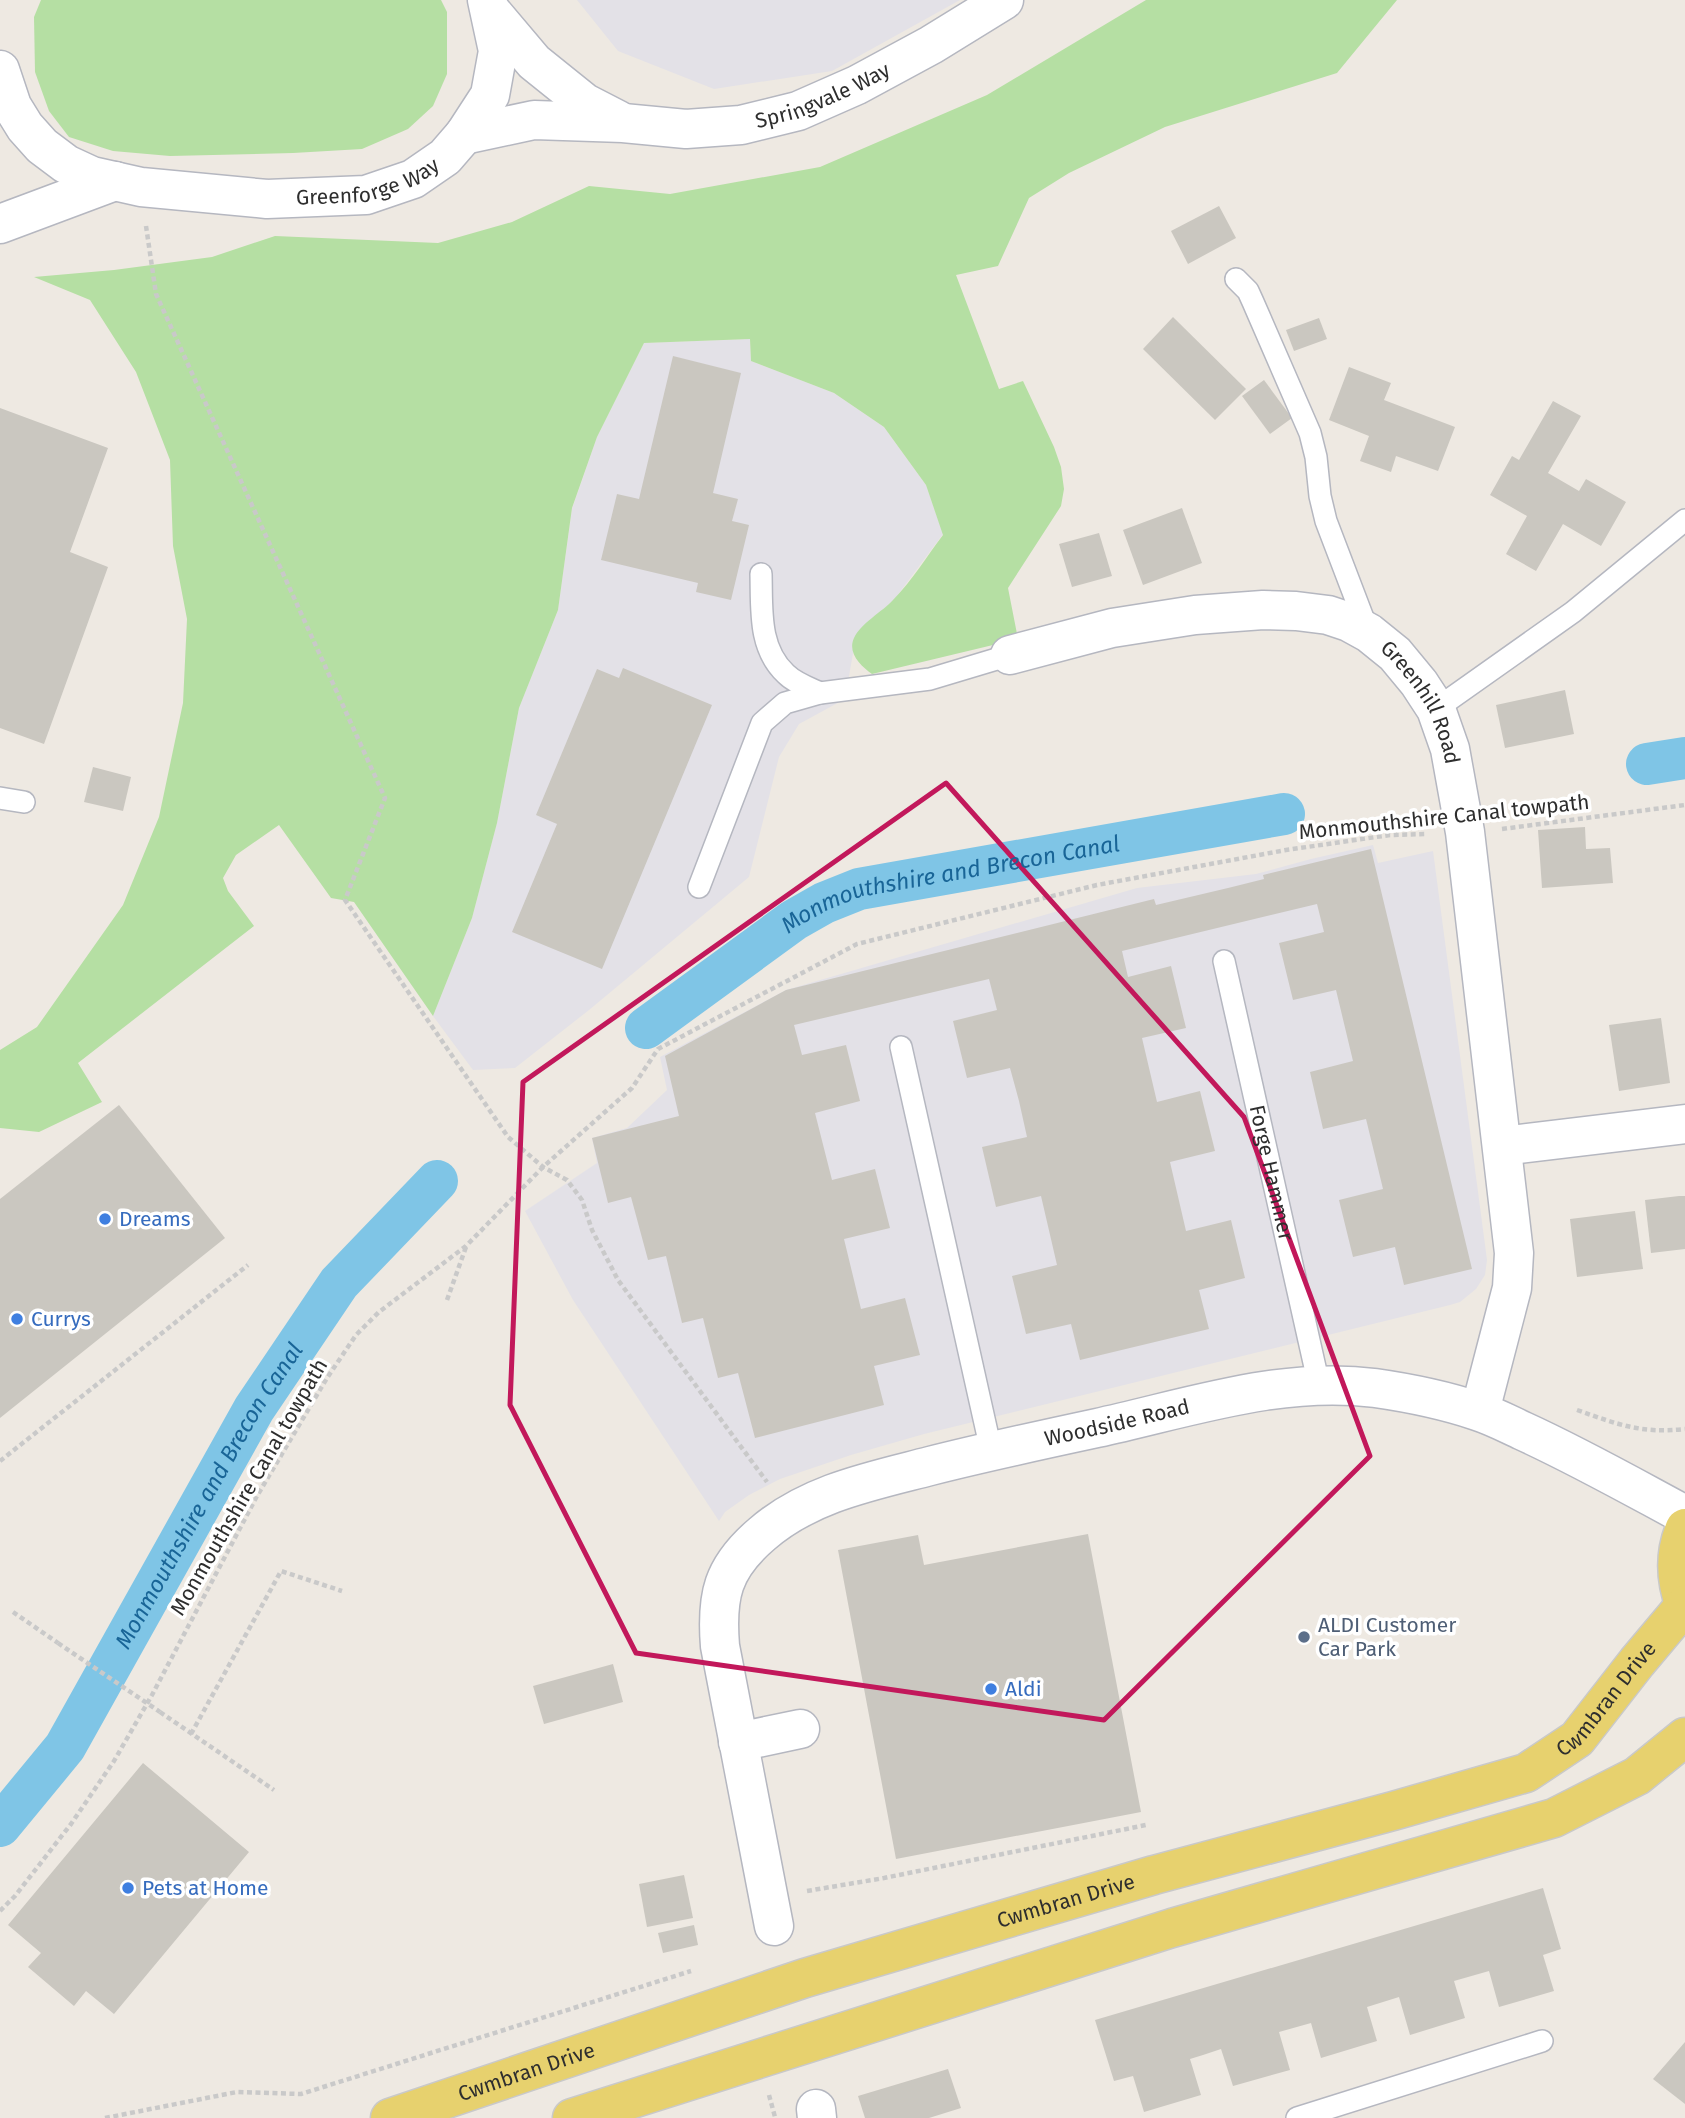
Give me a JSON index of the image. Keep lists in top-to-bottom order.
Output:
{
  "streets": {
    "main road": ["Cwmbran Drive"],
    "street": [
      "Springvale Way",
      "Greenforge Way",
      "Greenhill Road",
      "Woodside Road"
    ],
    "lane": ["Forge Hammer"],
    "path": ["Monmouthshire Canal towpath"]
  },
  "crossings": [
    ["Springvale Way", "Greenforge Way"],
    ["Greenhill Road", "Monmouthshire Canal towpath"],
    ["Greenhill Road", "Woodside Road"],
    ["Forge Hammer", "Woodside Road"]
  ],
  "water": ["Monmouthshire and Brecon Canal"],
  "places": [
    "Dreams",
    "Currys",
    "ALDI Customer Car Park",
    "Aldi",
    "Pets at Home"
  ]
}
